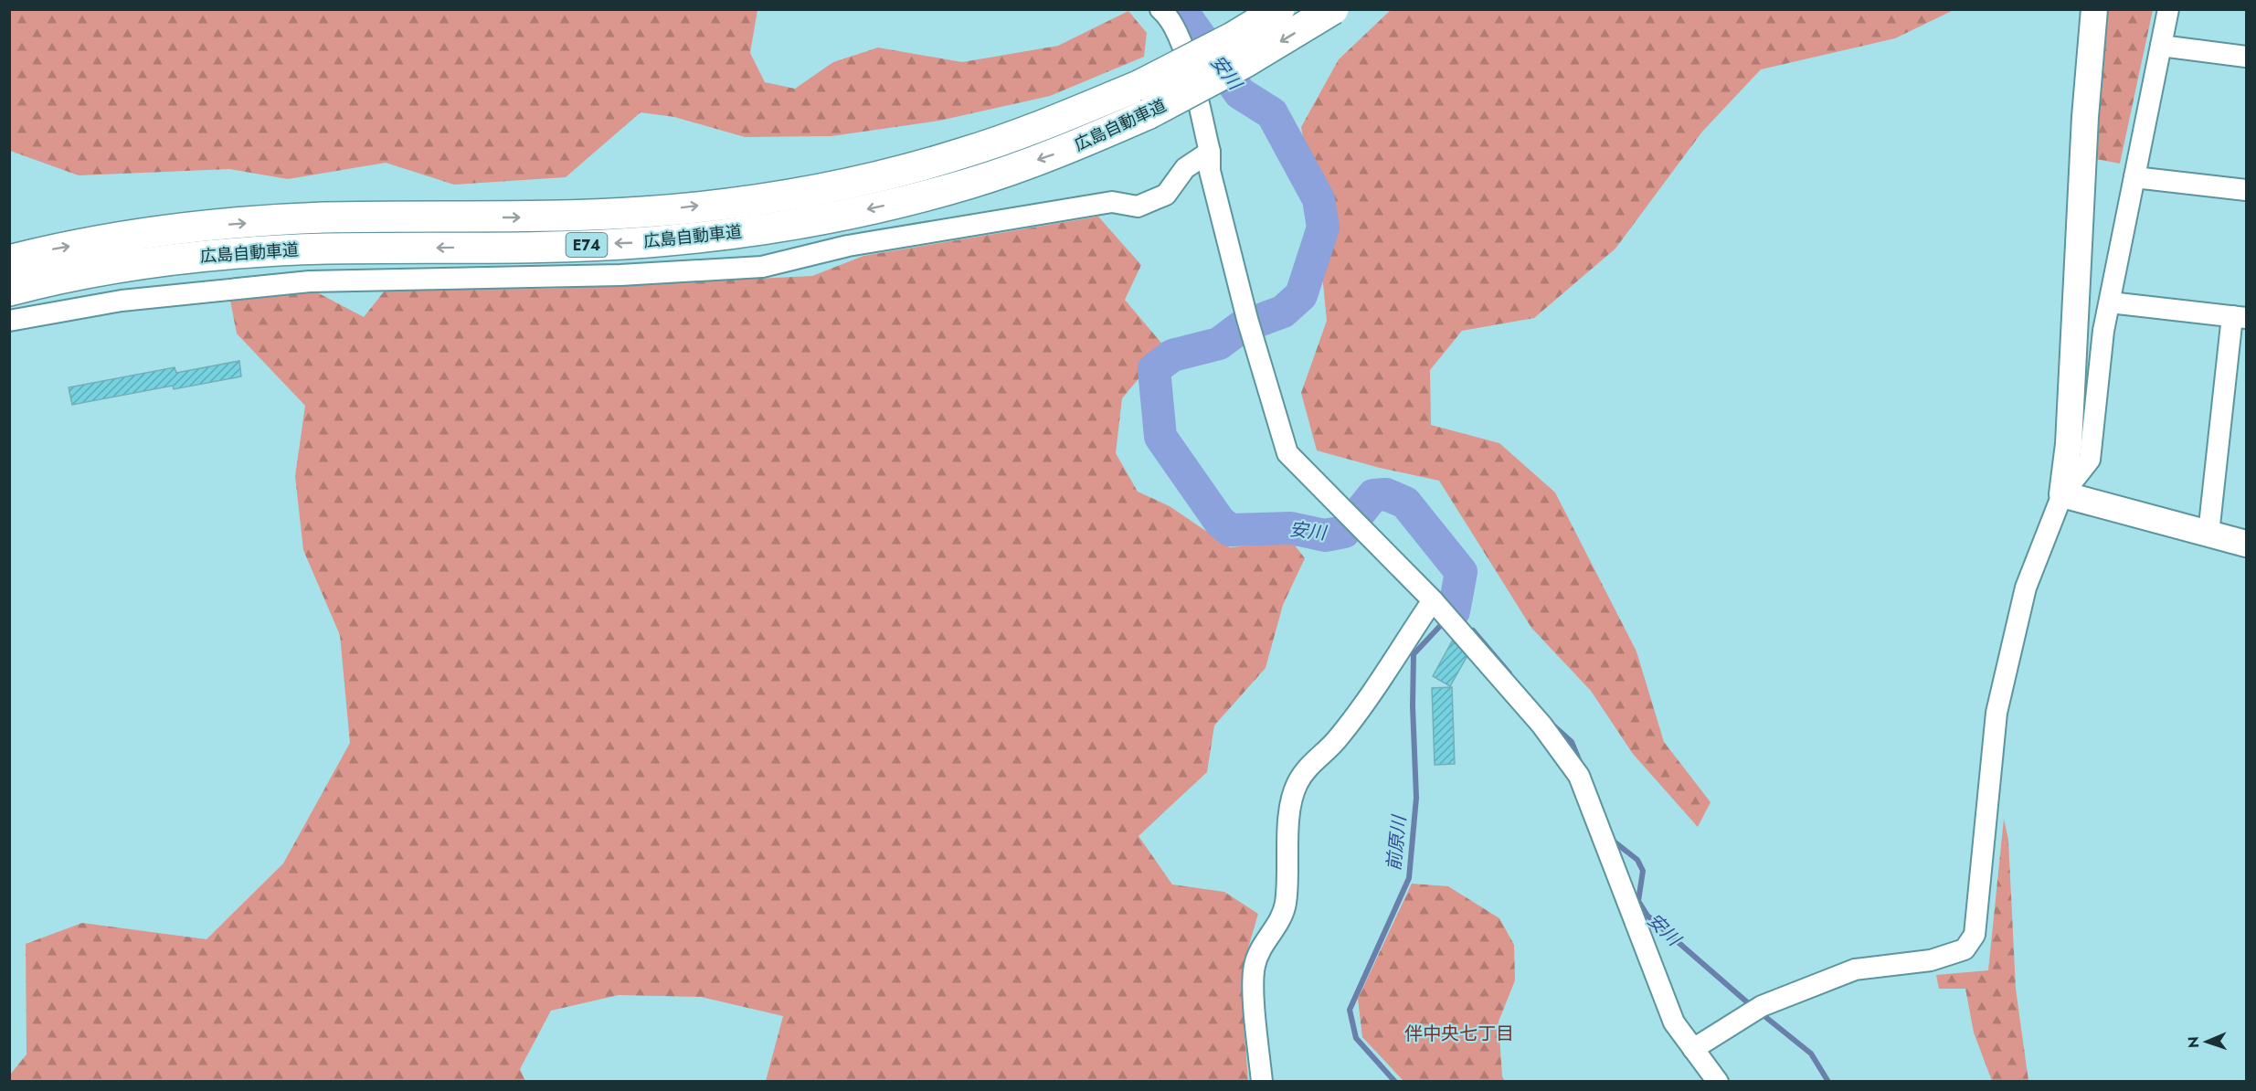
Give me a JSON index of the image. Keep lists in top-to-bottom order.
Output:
{
  "streets": {
    "highway": ["広島自動車道", "E74"]
  },
  "districts": ["伴中央七丁目"],
  "water": ["安川", "前原川"],
  "north": "left"
}
